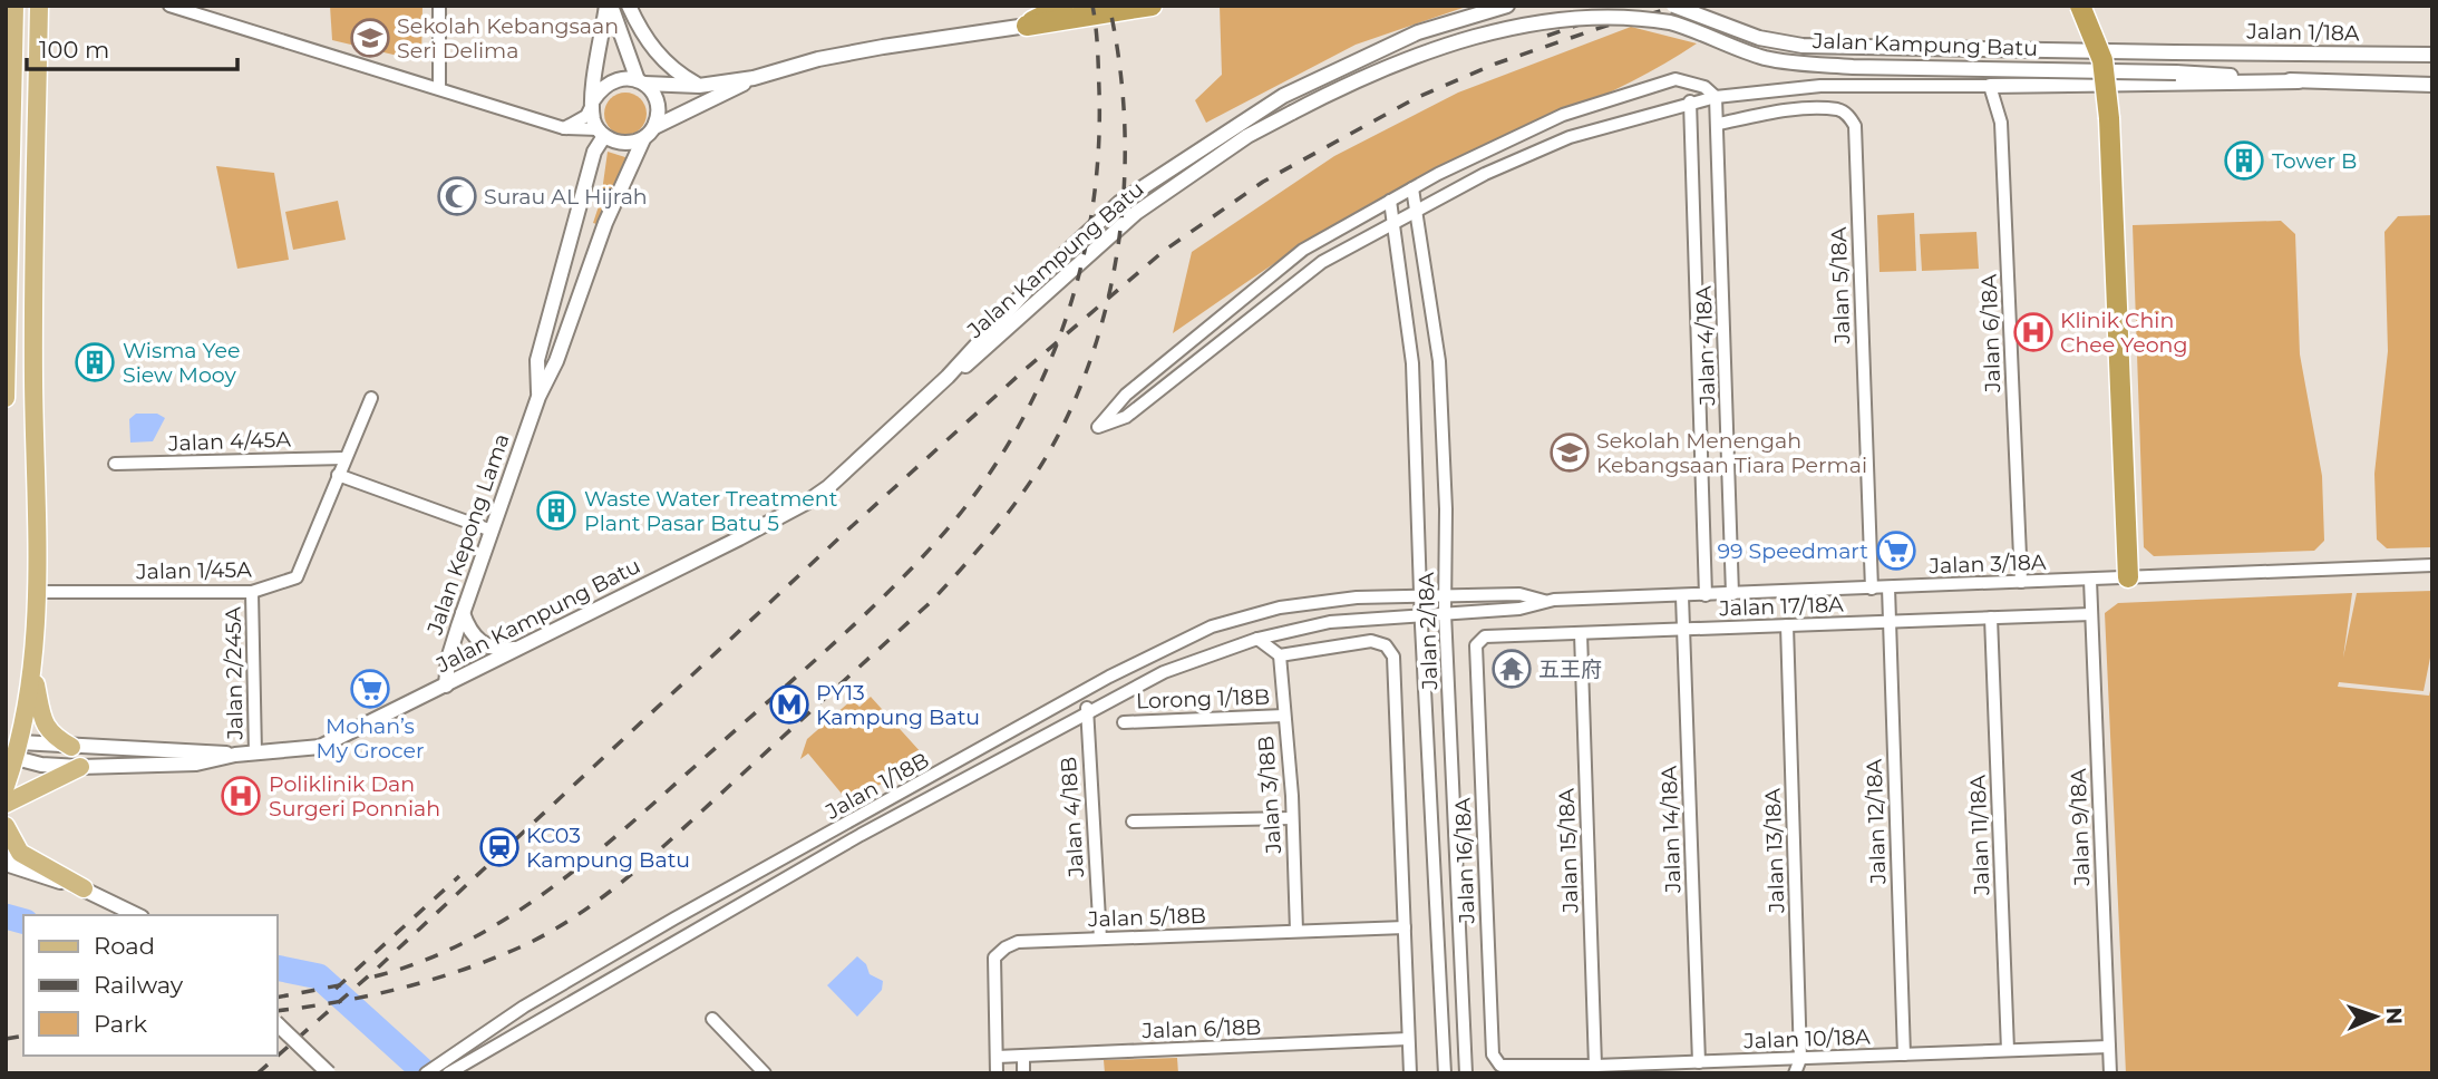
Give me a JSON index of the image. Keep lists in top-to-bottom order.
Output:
{
  "streets": {
    "street": [
      "Jalan 1/18A",
      "Jalan Kampung Batu",
      "Jalan 5/18A",
      "Jalan 6/18A",
      "Jalan 4/18A",
      "Jalan 4/45A",
      "Jalan Kepong Lama",
      "Jalan 3/18A",
      "Jalan 1/45A",
      "Jalan 17/18A",
      "Jalan 2/18A",
      "Jalan 2/245A",
      "Lorong 1/18B",
      "Jalan 1/18B",
      "Jalan 3/18B",
      "Jalan 4/18B",
      "Jalan 12/18A",
      "Jalan 9/18A",
      "Jalan 14/18A",
      "Jalan 11/18A",
      "Jalan 15/18A",
      "Jalan 13/18A",
      "Jalan 16/18A",
      "Jalan 5/18B",
      "Jalan 6/18B",
      "Jalan 10/18A"
    ]
  },
  "crossings": [
    ["Jalan 1/18A", "Jalan Kampung Batu"],
    ["Jalan Kampung Batu", "Jalan Kepong Lama"],
    ["Jalan Kampung Batu", "Jalan 2/245A"],
    ["Jalan 5/18A", "Jalan 4/18A"],
    ["Jalan 5/18A", "Jalan 3/18A"],
    ["Jalan 6/18A", "Jalan 3/18A"],
    ["Jalan 4/18A", "Jalan 3/18A"],
    ["Jalan 4/45A", "Jalan 1/45A"],
    ["Jalan 3/18A", "Jalan 2/18A"],
    ["Jalan 3/18A", "Jalan 1/18B"],
    ["Jalan 3/18A", "Jalan 12/18A"],
    ["Jalan 3/18A", "Jalan 9/18A"],
    ["Jalan 3/18A", "Jalan 14/18A"],
    ["Jalan 1/45A", "Jalan 2/245A"],
    ["Jalan 17/18A", "Jalan 12/18A"],
    ["Jalan 17/18A", "Jalan 9/18A"],
    ["Jalan 17/18A", "Jalan 14/18A"],
    ["Jalan 17/18A", "Jalan 11/18A"],
    ["Jalan 17/18A", "Jalan 15/18A"],
    ["Jalan 17/18A", "Jalan 13/18A"],
    ["Jalan 17/18A", "Jalan 16/18A"],
    ["Jalan 2/18A", "Jalan 1/18B"],
    ["Jalan 2/18A", "Jalan 3/18B"],
    ["Jalan 2/18A", "Jalan 5/18B"],
    ["Jalan 2/18A", "Jalan 6/18B"],
    ["Lorong 1/18B", "Jalan 3/18B"],
    ["Jalan 1/18B", "Jalan 4/18B"],
    ["Jalan 3/18B", "Jalan 5/18B"],
    ["Jalan 4/18B", "Jalan 5/18B"],
    ["Jalan 12/18A", "Jalan 10/18A"],
    ["Jalan 9/18A", "Jalan 10/18A"],
    ["Jalan 14/18A", "Jalan 10/18A"],
    ["Jalan 11/18A", "Jalan 10/18A"],
    ["Jalan 15/18A", "Jalan 10/18A"],
    ["Jalan 13/18A", "Jalan 10/18A"],
    ["Jalan 16/18A", "Jalan 10/18A"],
    ["Jalan 5/18B", "Jalan 6/18B"]
  ],
  "places": {
    "school or university": ["Sekolah Kebangsaan Seri Delima", "Sekolah Menengah Kebangsaan Tiara Permai"],
    "building": ["Tower B", "Wisma Yee Siew Mooy", "Waste Water Treatment Plant Pasar Batu 5"],
    "mosque": ["Surau AL Hijrah"],
    "hospital": ["Klinik Chin Chee Yeong", "Poliklinik Dan Surgeri Ponniah"],
    "supermarket": ["99 Speedmart", "Mohan’s My Grocer"],
    "temple": ["五王府"],
    "metro station": ["PY13 Kampung Batu"],
    "station": ["KC03 Kampung Batu"]
  },
  "legend": ["Road", "Railway", "Park"],
  "scale_bar": "100 m",
  "north": "right"
}
